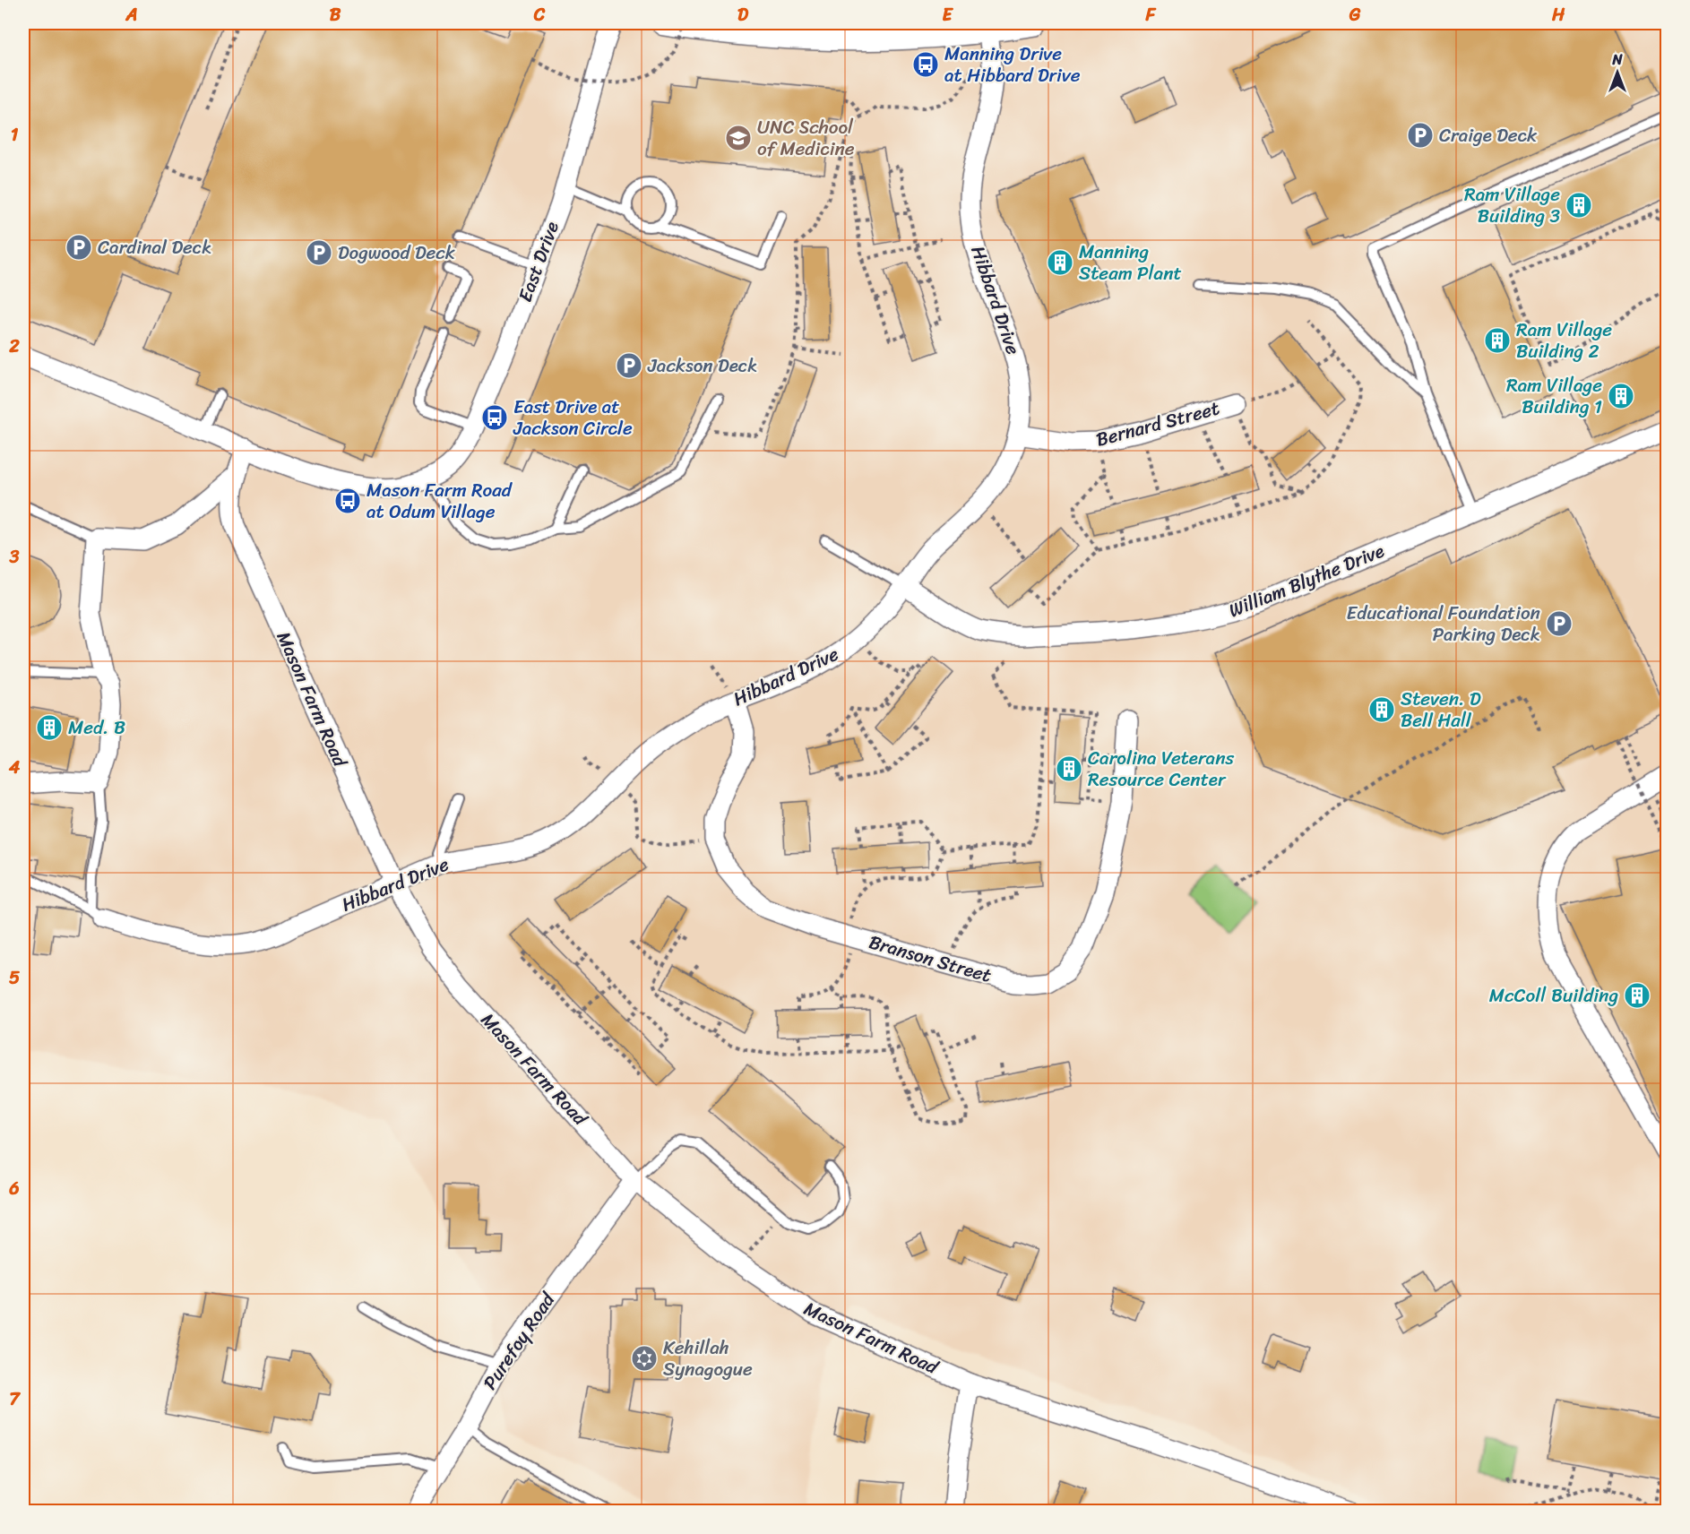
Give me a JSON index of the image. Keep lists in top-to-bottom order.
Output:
{
  "streets": {
    "street": [
      "East Drive",
      "Hibbard Drive",
      "Bernard Street",
      "William Blythe Drive",
      "Mason Farm Road",
      "Branson Street",
      "Purefoy Road"
    ]
  },
  "crossings": [
    ["East Drive", "Mason Farm Road"],
    ["Hibbard Drive", "Bernard Street"],
    ["Hibbard Drive", "William Blythe Drive"],
    ["Hibbard Drive", "Mason Farm Road"],
    ["Hibbard Drive", "Branson Street"],
    ["Mason Farm Road", "Purefoy Road"]
  ],
  "places": {
    "bus stop": ["Manning Drive at Hibbard Drive", "East Drive at Jackson Circle", "Mason Farm Road at Odum Village"],
    "parking": [
      "Craige Deck",
      "Cardinal Deck",
      "Dogwood Deck",
      "Jackson Deck",
      "Educational Foundation Parking Deck"
    ],
    "school or university": ["UNC School of Medicine"],
    "building": [
      "Ram Village Building 3",
      "Manning Steam Plant",
      "Ram Village Building 2",
      "Ram Village Building 1",
      "Steven. D Bell Hall",
      "Med. B",
      "Carolina Veterans Resource Center",
      "McColl Building"
    ],
    "synagogue": ["Kehillah Synagogue"]
  },
  "north": "top",
  "grid": {
    "columns": [
      "A",
      "B",
      "C",
      "D",
      "E",
      "F",
      "G",
      "H"
    ],
    "rows": [
      "1",
      "2",
      "3",
      "4",
      "5",
      "6",
      "7"
    ]
  }
}
